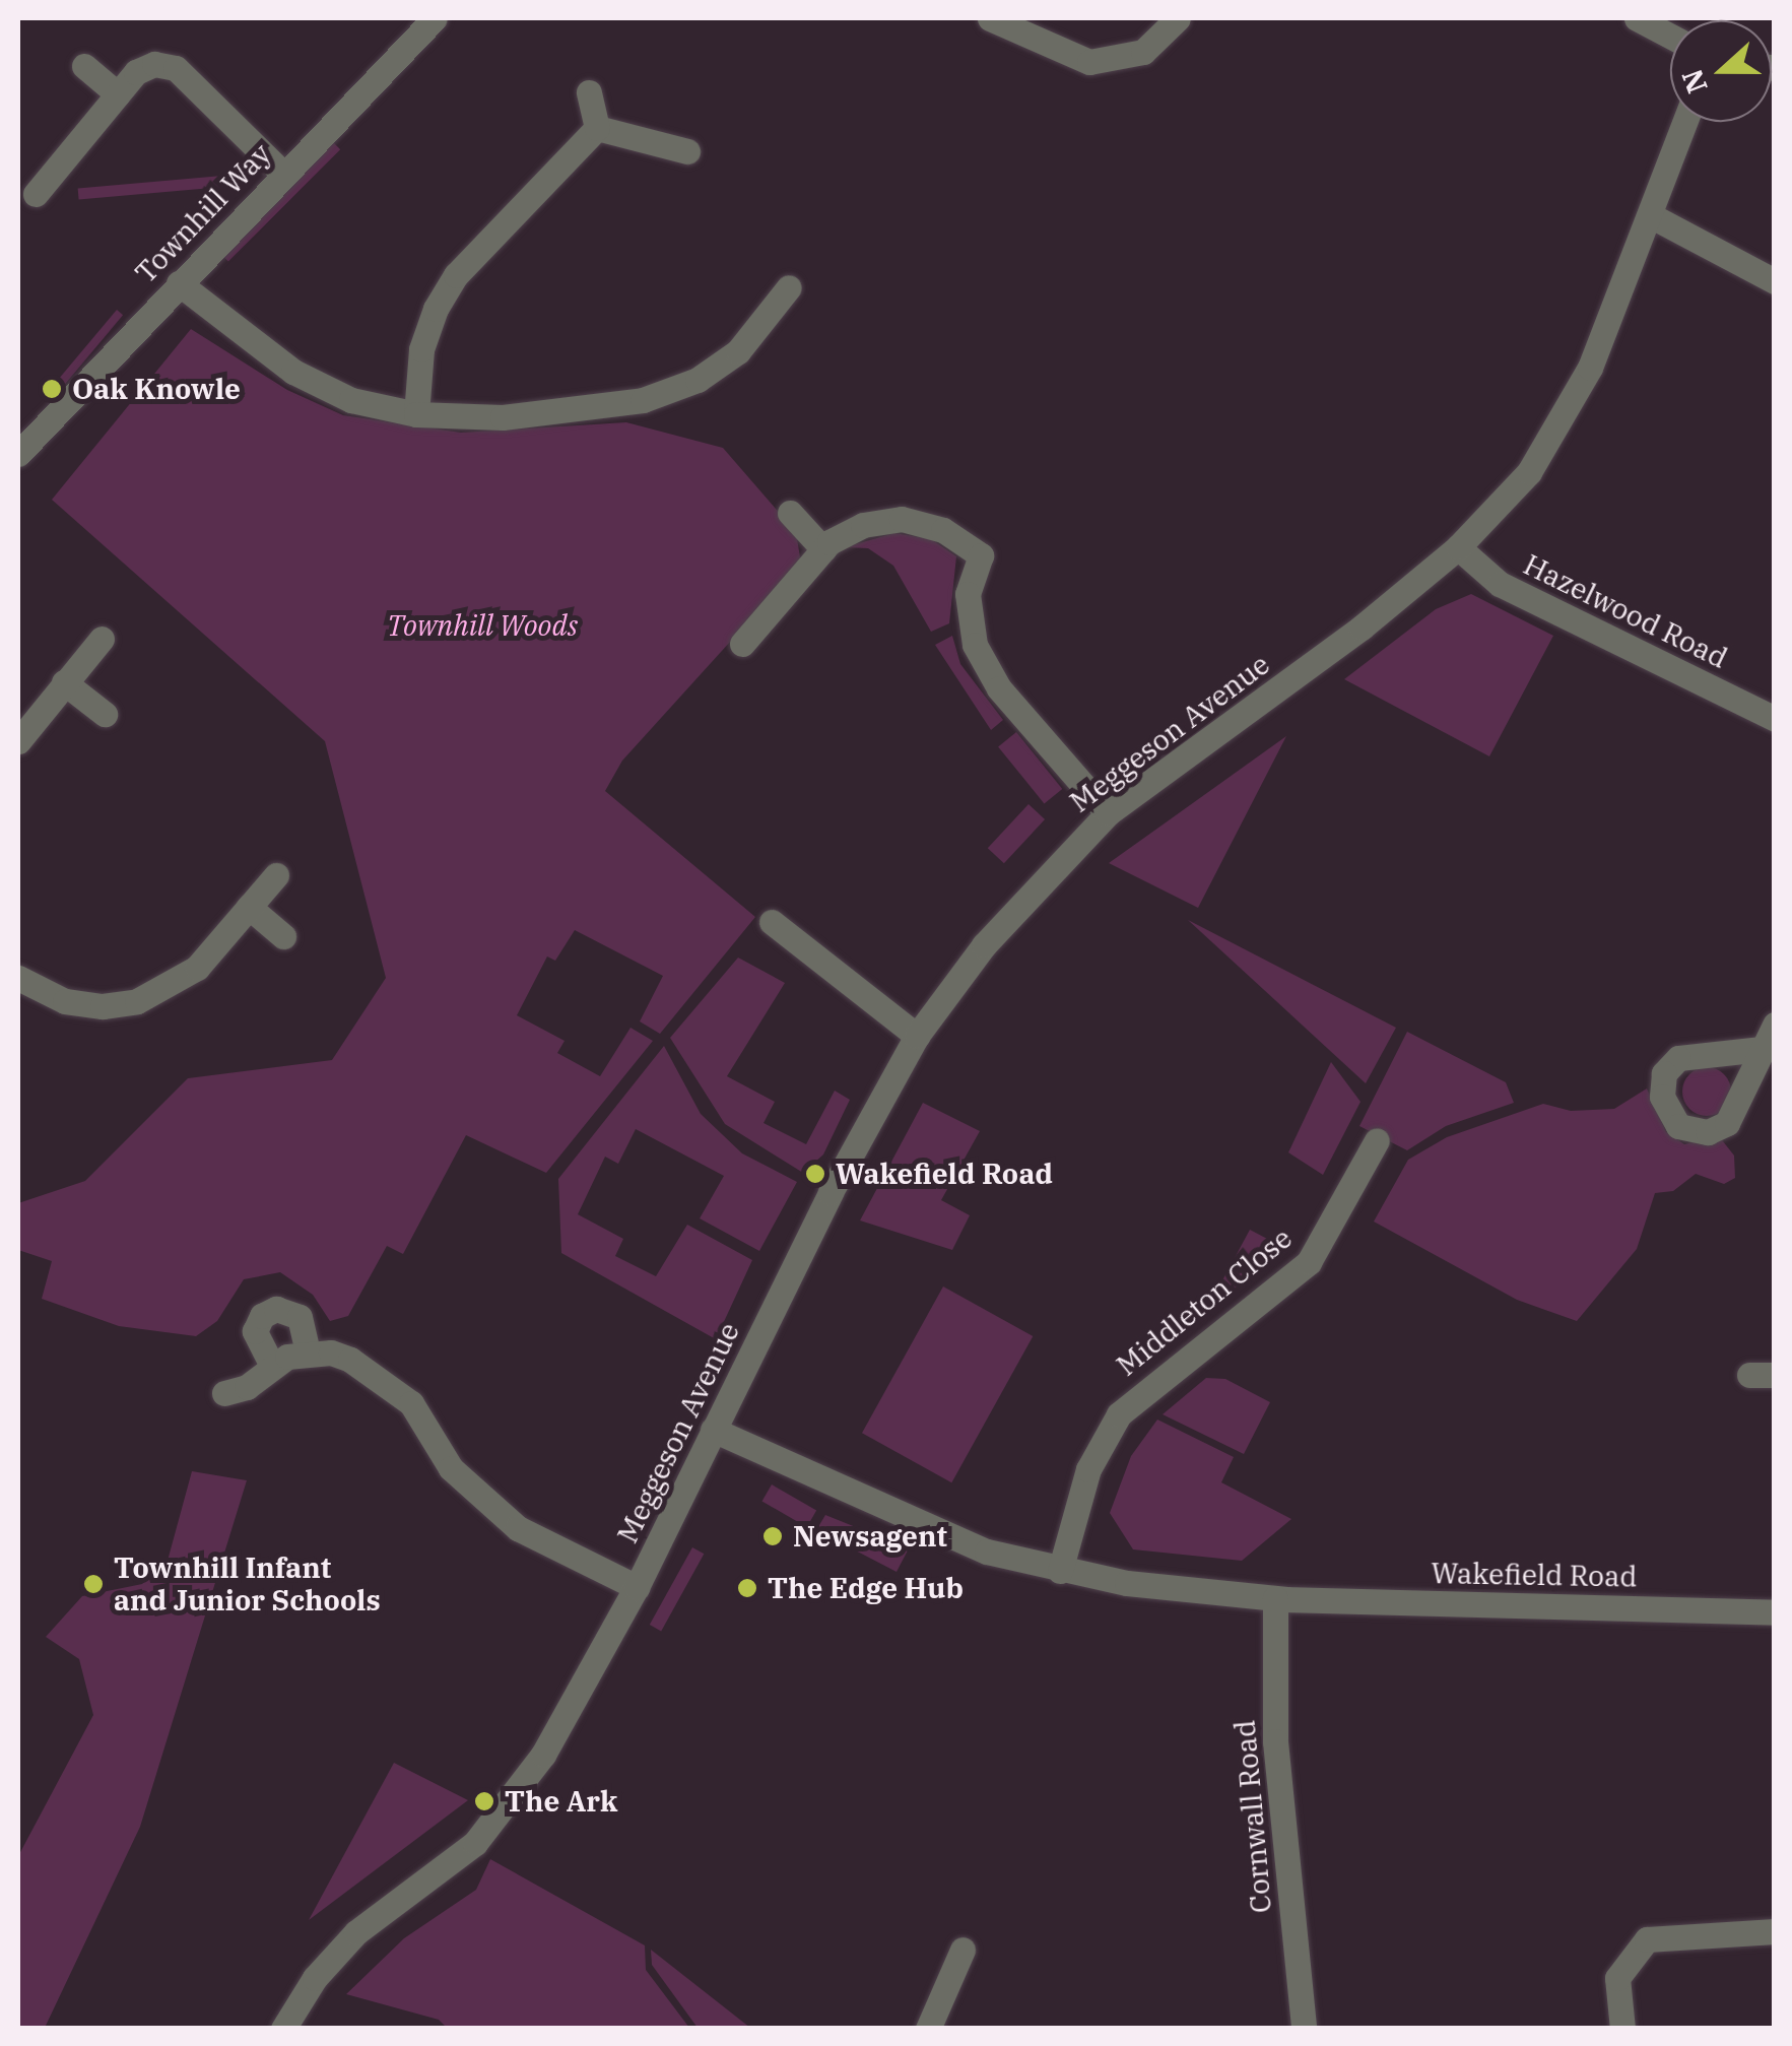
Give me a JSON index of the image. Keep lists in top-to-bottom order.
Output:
{
  "streets": {
    "street": [
      "Townhill Way",
      "Hazelwood Road",
      "Meggeson Avenue",
      "Middleton Close",
      "Wakefield Road",
      "Cornwall Road"
    ]
  },
  "crossings": [
    ["Hazelwood Road", "Meggeson Avenue"],
    ["Meggeson Avenue", "Wakefield Road"],
    ["Middleton Close", "Wakefield Road"],
    ["Wakefield Road", "Cornwall Road"]
  ],
  "parks": ["Townhill Woods"],
  "places": [
    "Oak Knowle",
    "Wakefield Road",
    "Newsagent",
    "Townhill Infant and Junior Schools",
    "The Edge Hub",
    "The Ark"
  ],
  "north": "left"
}
